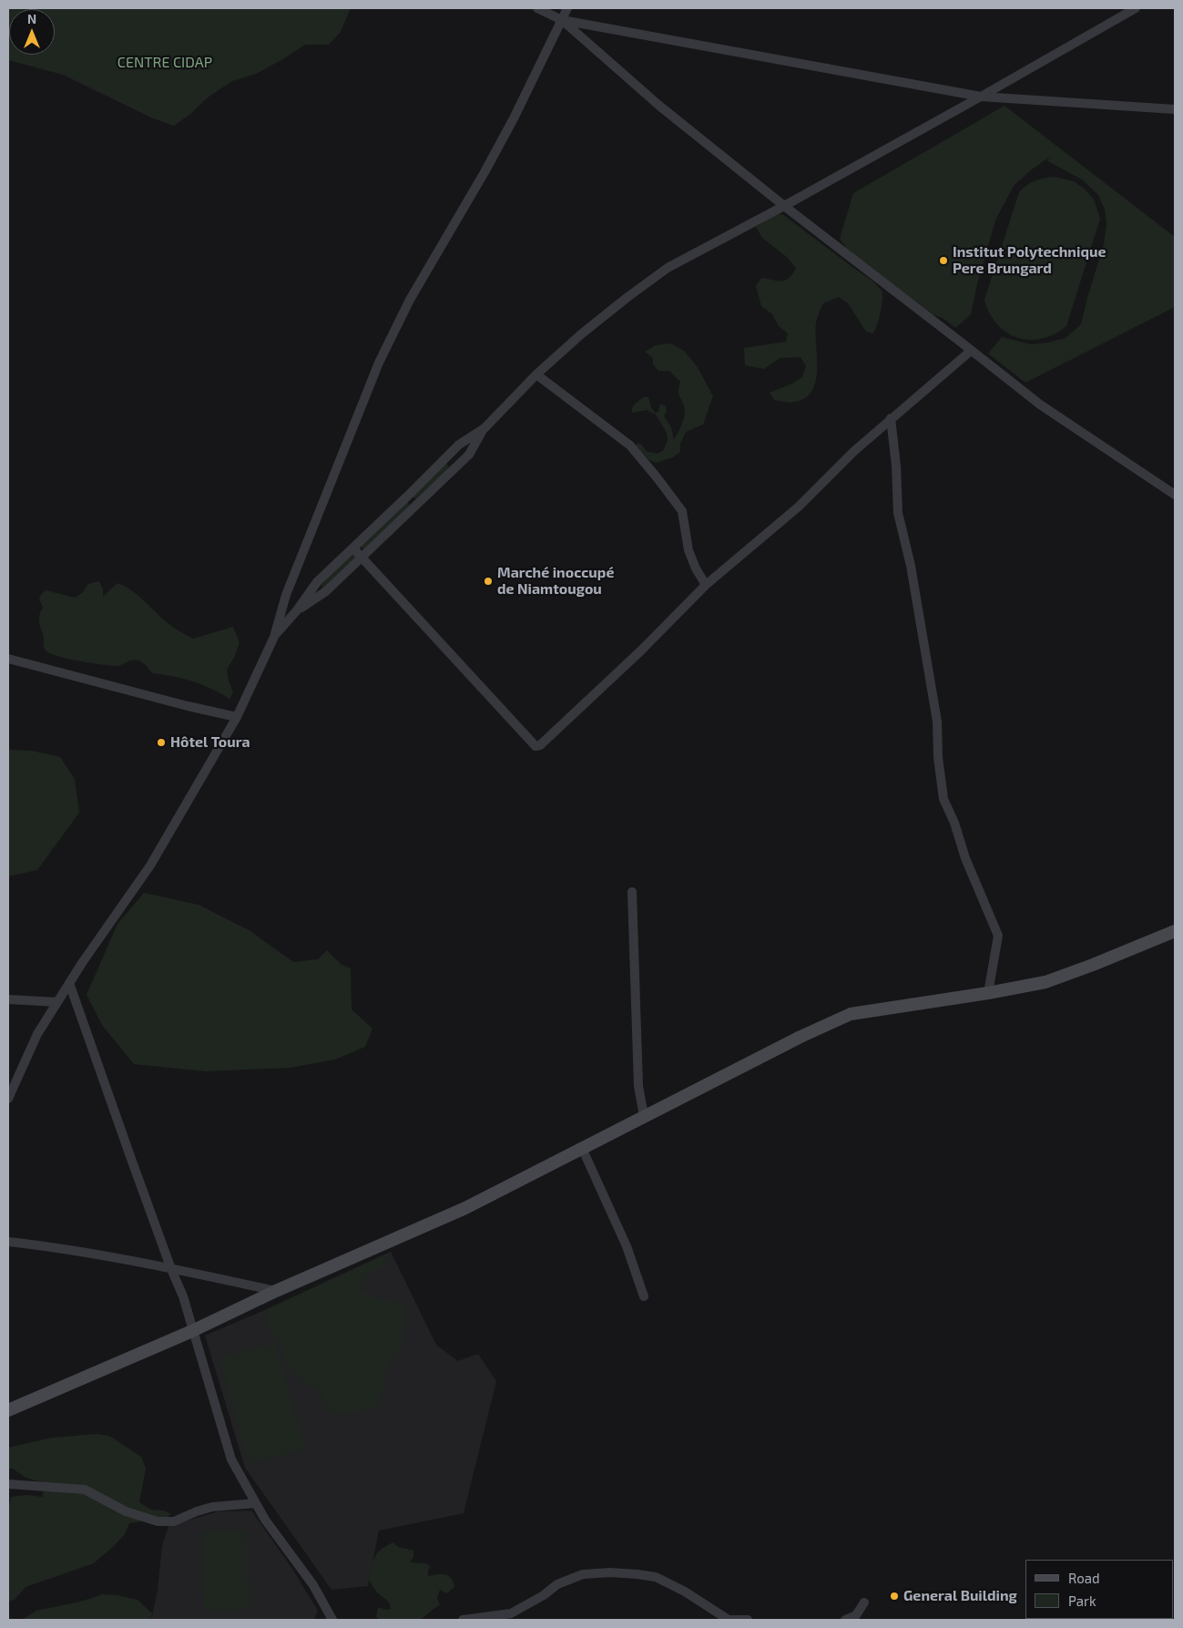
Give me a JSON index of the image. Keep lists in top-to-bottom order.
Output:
{
  "parks": ["CENTRE CIDAP"],
  "places": [
    "Institut Polytechnique Pere Brungard",
    "Marché inoccupé de Niamtougou",
    "Hôtel Toura",
    "General Building"
  ],
  "legend": ["Road", "Park"],
  "north": "top"
}
